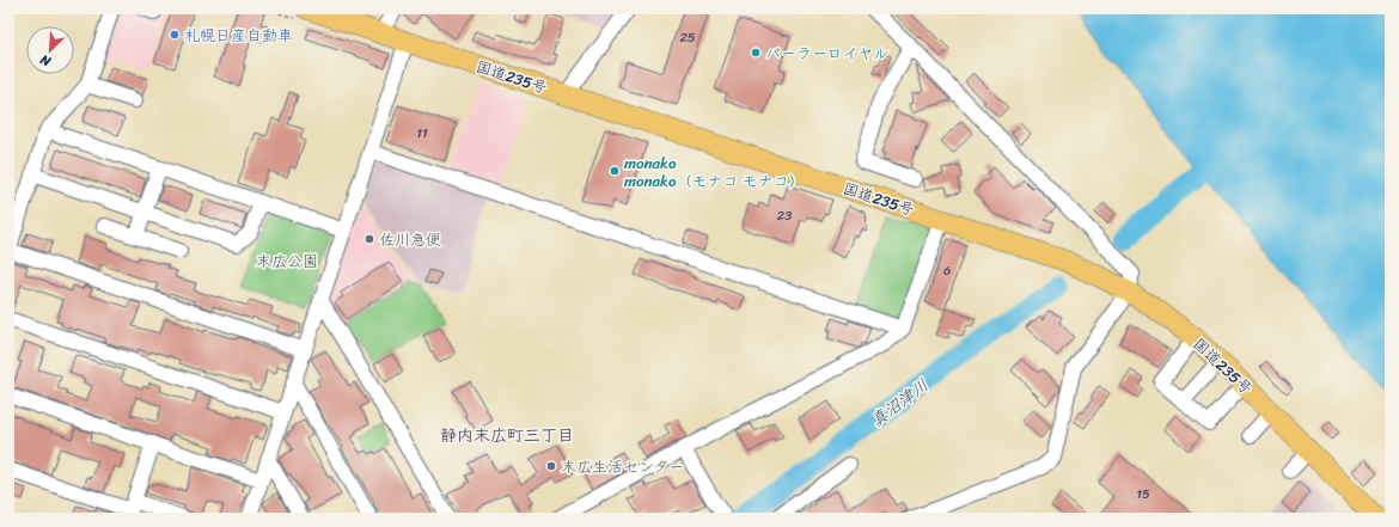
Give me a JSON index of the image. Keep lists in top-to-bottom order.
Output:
{
  "streets": {
    "highway": ["国道235号"]
  },
  "districts": ["静内末広町三丁目"],
  "water": ["真沼津川"],
  "parks": ["末広公園"],
  "places": [
    "札幌日産自動車",
    "パーラーロイヤル",
    "monako monako（モナコ モナコ）",
    "佐川急便",
    "末広生活センター"
  ],
  "house_numbers": [
    "25",
    "11",
    "23",
    "6",
    "15"
  ],
  "north": "bottom left"
}
